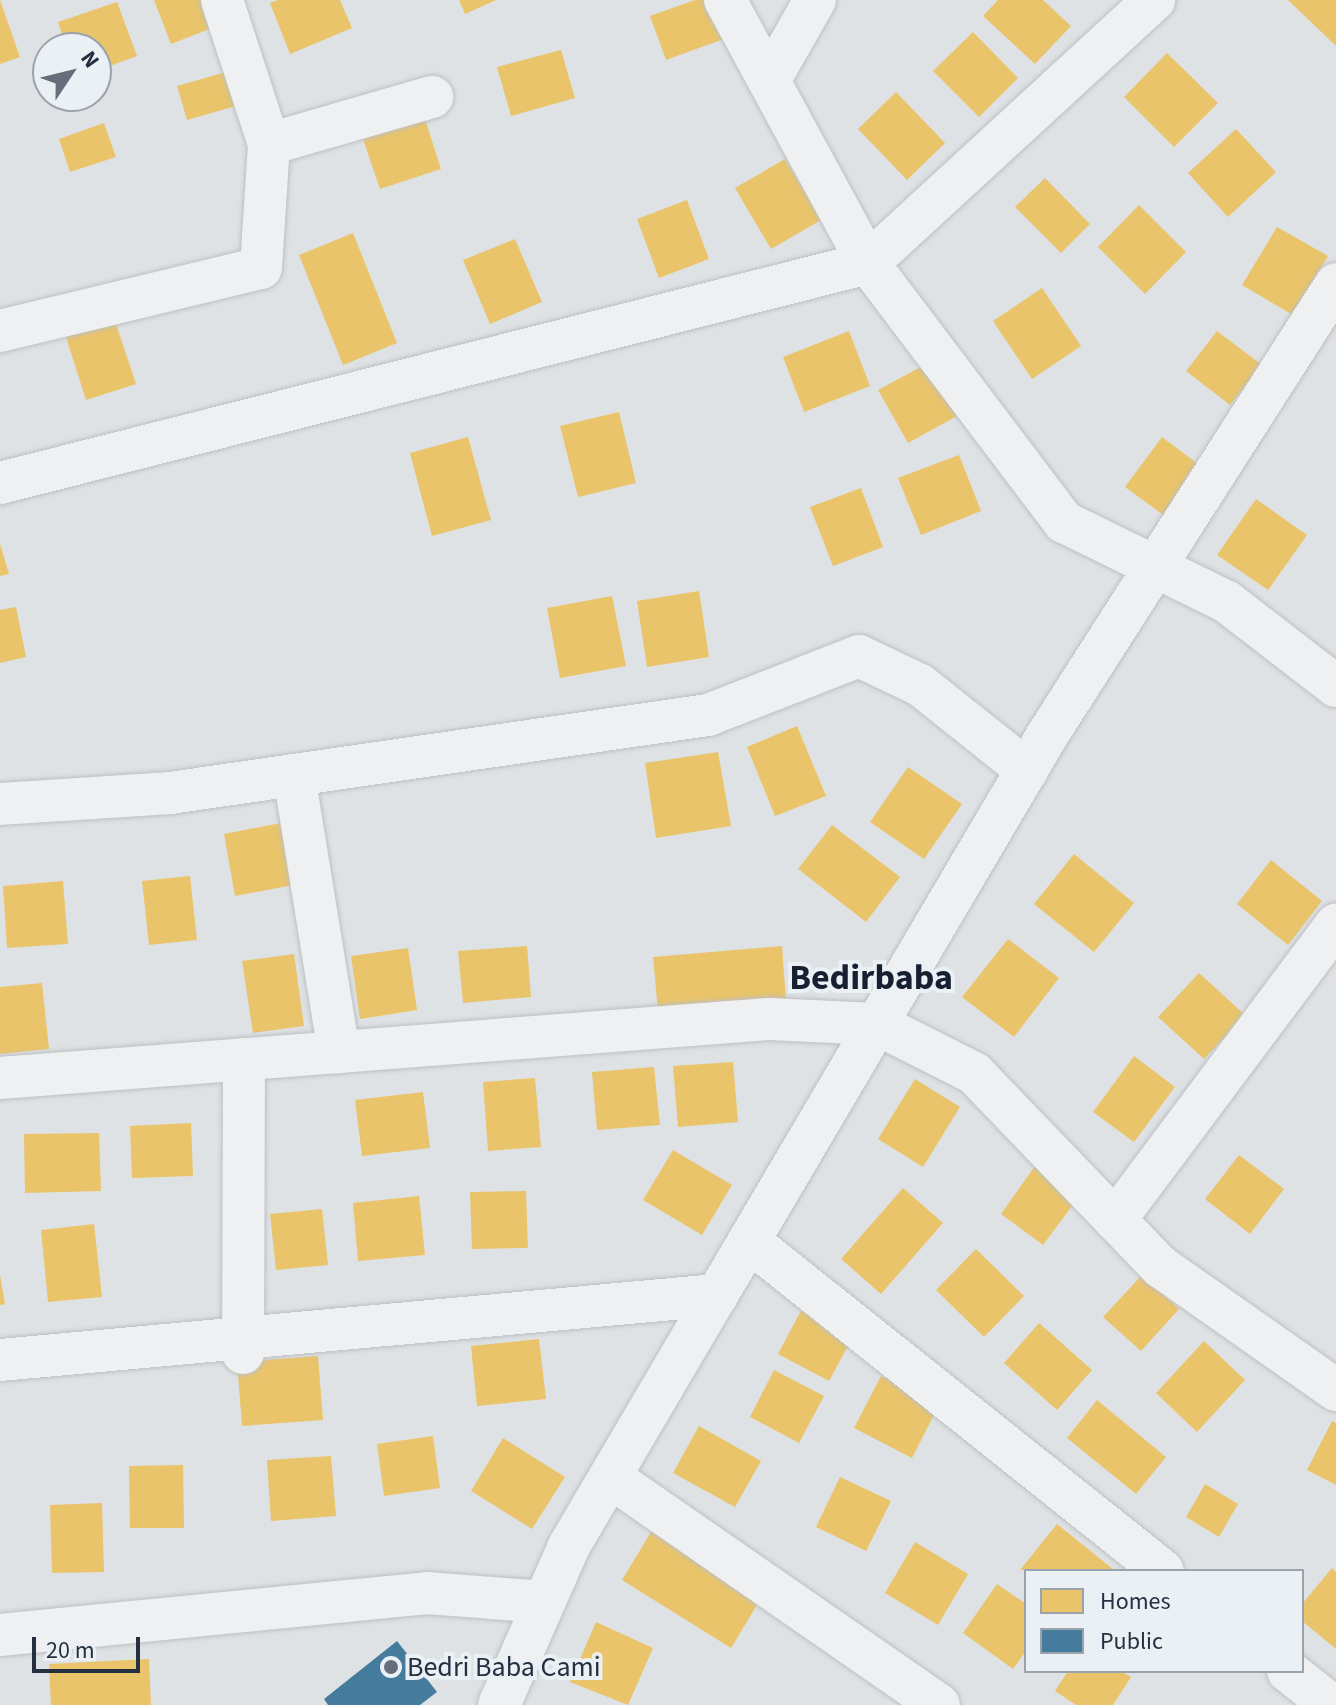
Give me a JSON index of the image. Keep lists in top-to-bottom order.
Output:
{
  "districts": ["Bedirbaba"],
  "places": ["Bedri Baba Cami"],
  "legend": ["Homes", "Public"],
  "scale_bar": "20 m",
  "north": "top right"
}
